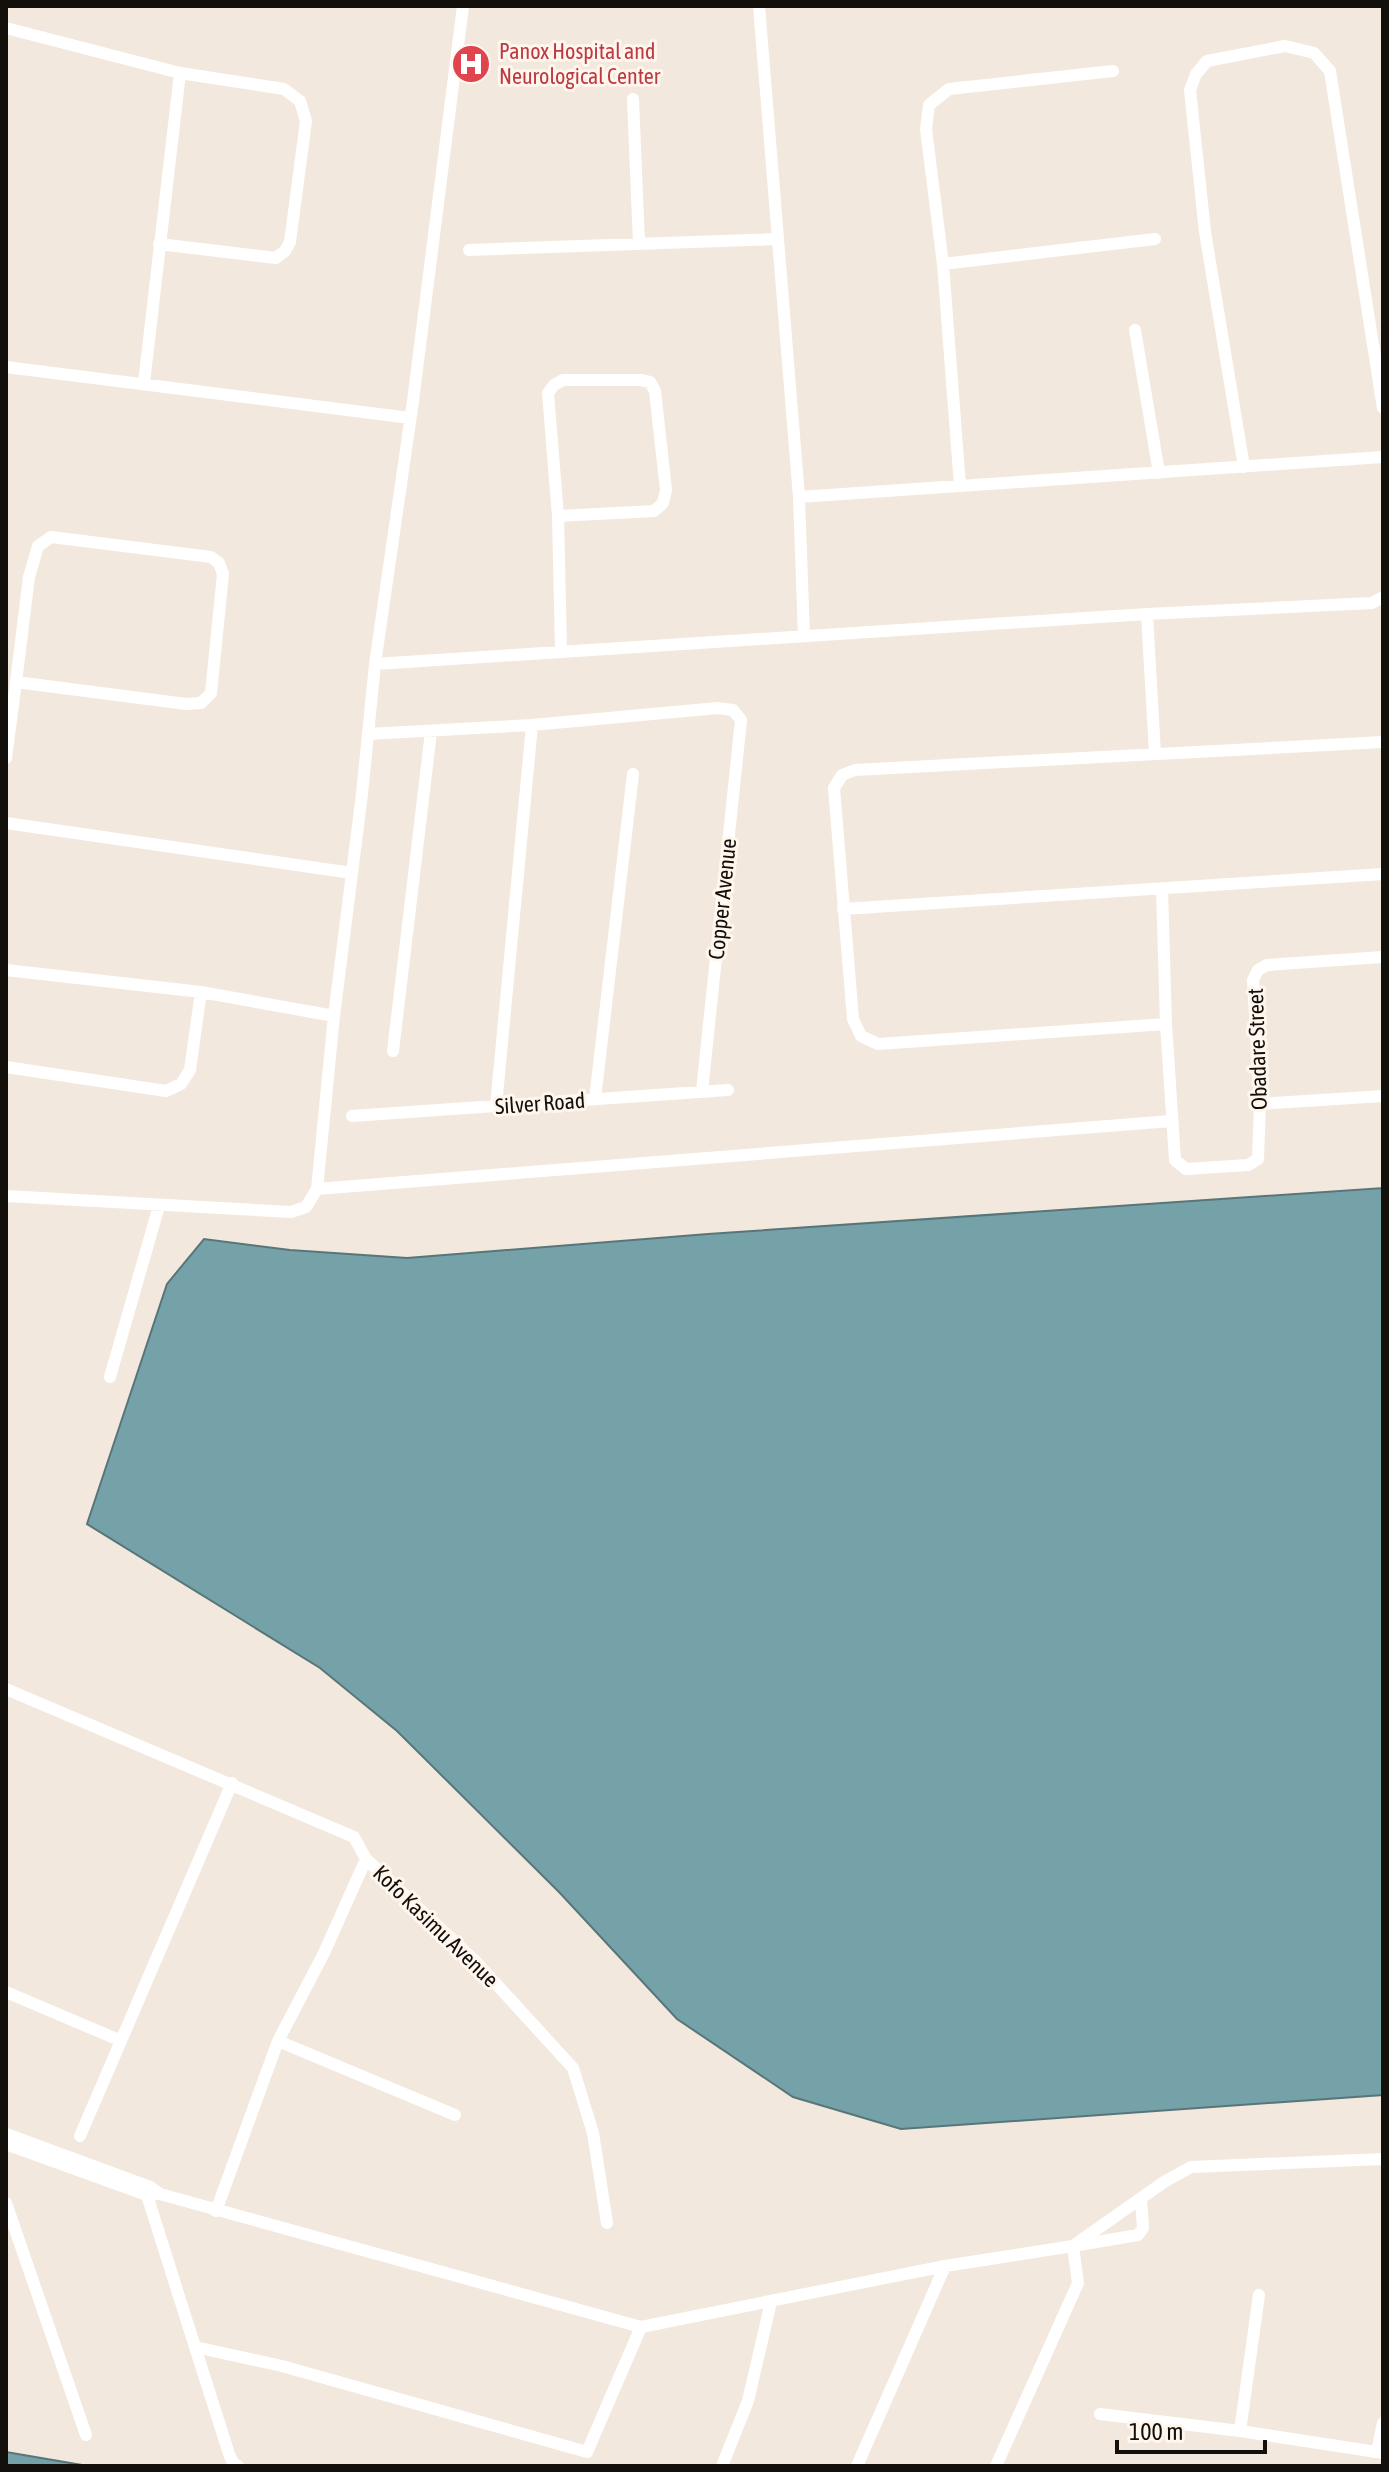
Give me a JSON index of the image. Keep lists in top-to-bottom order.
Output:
{
  "streets": {
    "street": [
      "Copper Avenue",
      "Obadare Street",
      "Silver Road",
      "Kofo Kasimu Avenue"
    ]
  },
  "crossings": [
    ["Copper Avenue", "Silver Road"]
  ],
  "places": {
    "hospital": ["Panox Hospital and Neurological Center"]
  },
  "scale_bar": "100 m"
}
